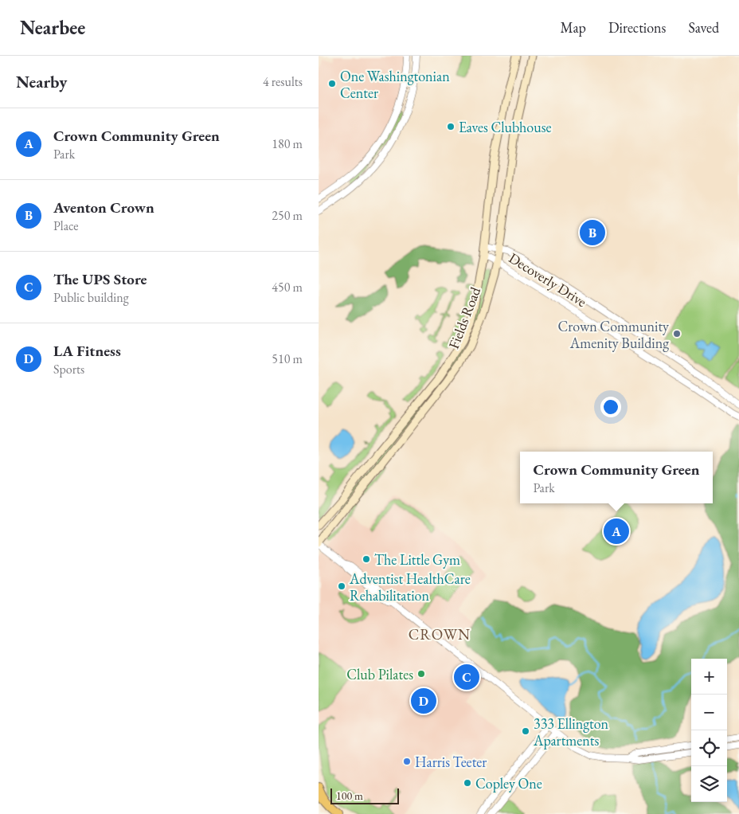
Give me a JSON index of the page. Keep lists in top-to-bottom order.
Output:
{
  "streets": {
    "main road": ["Fields Road"],
    "street": ["Decoverly Drive"]
  },
  "crossings": [
    ["Decoverly Drive", "Fields Road"]
  ],
  "districts": ["CROWN"],
  "places": [
    "One Washingtonian Center",
    "Eaves Clubhouse",
    "Crown Community Amenity Building",
    "The Little Gym",
    "Adventist HealthCare Rehabilitation",
    "Club Pilates",
    "333 Ellington Apartments",
    "Harris Teeter",
    "Copley One"
  ],
  "scale_bar": "100 m",
  "page": {
    "header": "Nearbee",
    "nav": ["Map", "Directions", "Saved"],
    "heading": ["Nearby", "4 results"],
    "list": [
      {
        "mark": "A",
        "name": "Crown Community Green",
        "note": "Park",
        "value": "180 m"
      },
      {
        "mark": "B",
        "name": "Aventon Crown",
        "note": "Place",
        "value": "250 m"
      },
      {
        "mark": "C",
        "name": "The UPS Store",
        "note": "Public building",
        "value": "450 m"
      },
      {
        "mark": "D",
        "name": "LA Fitness",
        "note": "Sports",
        "value": "510 m"
      }
    ],
    "pins": [
      "B",
      "A",
      "C",
      "D"
    ],
    "popup": ["Crown Community Green", "Park"],
    "map_buttons": ["+", "−"],
    "scale": "100 m"
  }
}
